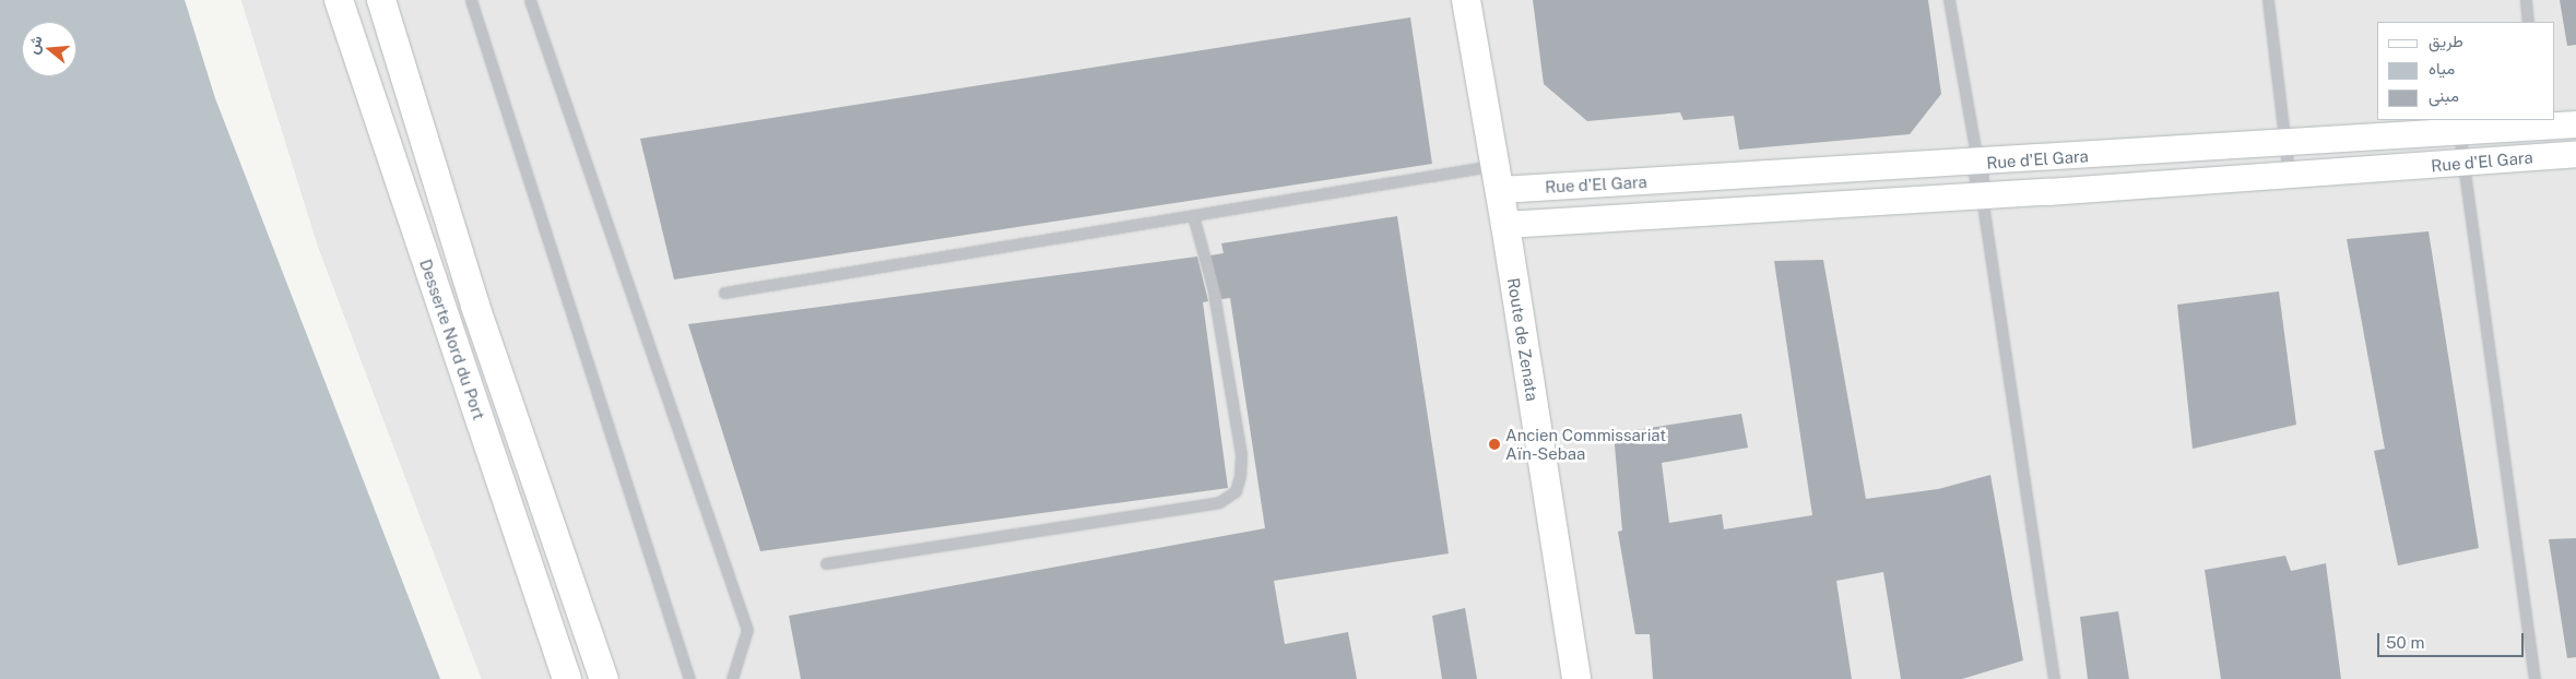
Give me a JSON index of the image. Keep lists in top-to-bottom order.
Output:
{
  "streets": {
    "main road": ["Desserte Nord du Port", "Route de Zenata"],
    "street": ["Rue d'El Gara"]
  },
  "crossings": [
    ["Rue d'El Gara", "Route de Zenata"]
  ],
  "places": ["Ancien Commissariat Aïn-Sebaa"],
  "legend": ["طريق", "مياه", "مبنى"],
  "scale_bar": "50 m",
  "north": "left"
}
